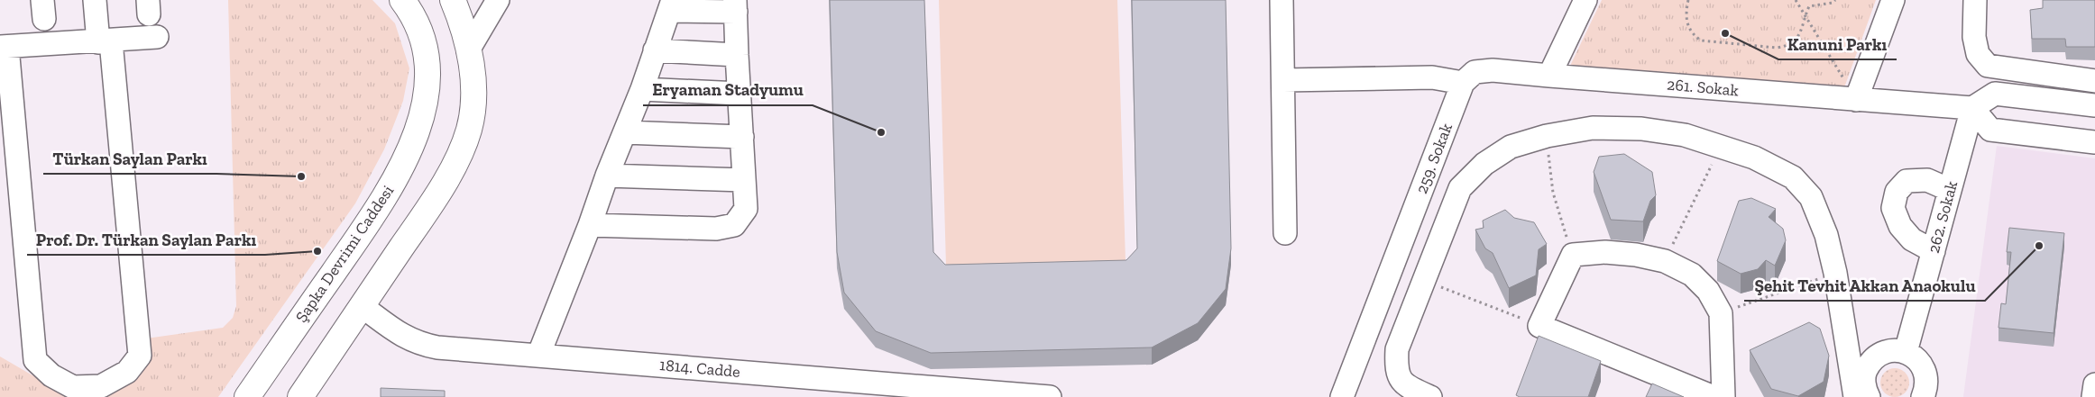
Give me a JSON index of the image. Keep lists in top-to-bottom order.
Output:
{
  "streets": {
    "main road": ["Şapka Devrimi Caddesi"],
    "street": [
      "261. Sokak",
      "259. Sokak",
      "262. Sokak",
      "1814. Cadde"
    ]
  },
  "crossings": [
    ["261. Sokak", "262. Sokak"]
  ],
  "places": [
    "Kanuni Parkı",
    "Eryaman Stadyumu",
    "Türkan Saylan Parkı",
    "Şehit Tevhit Akkan Anaokulu",
    "Prof. Dr. Türkan Saylan Parkı"
  ]
}
